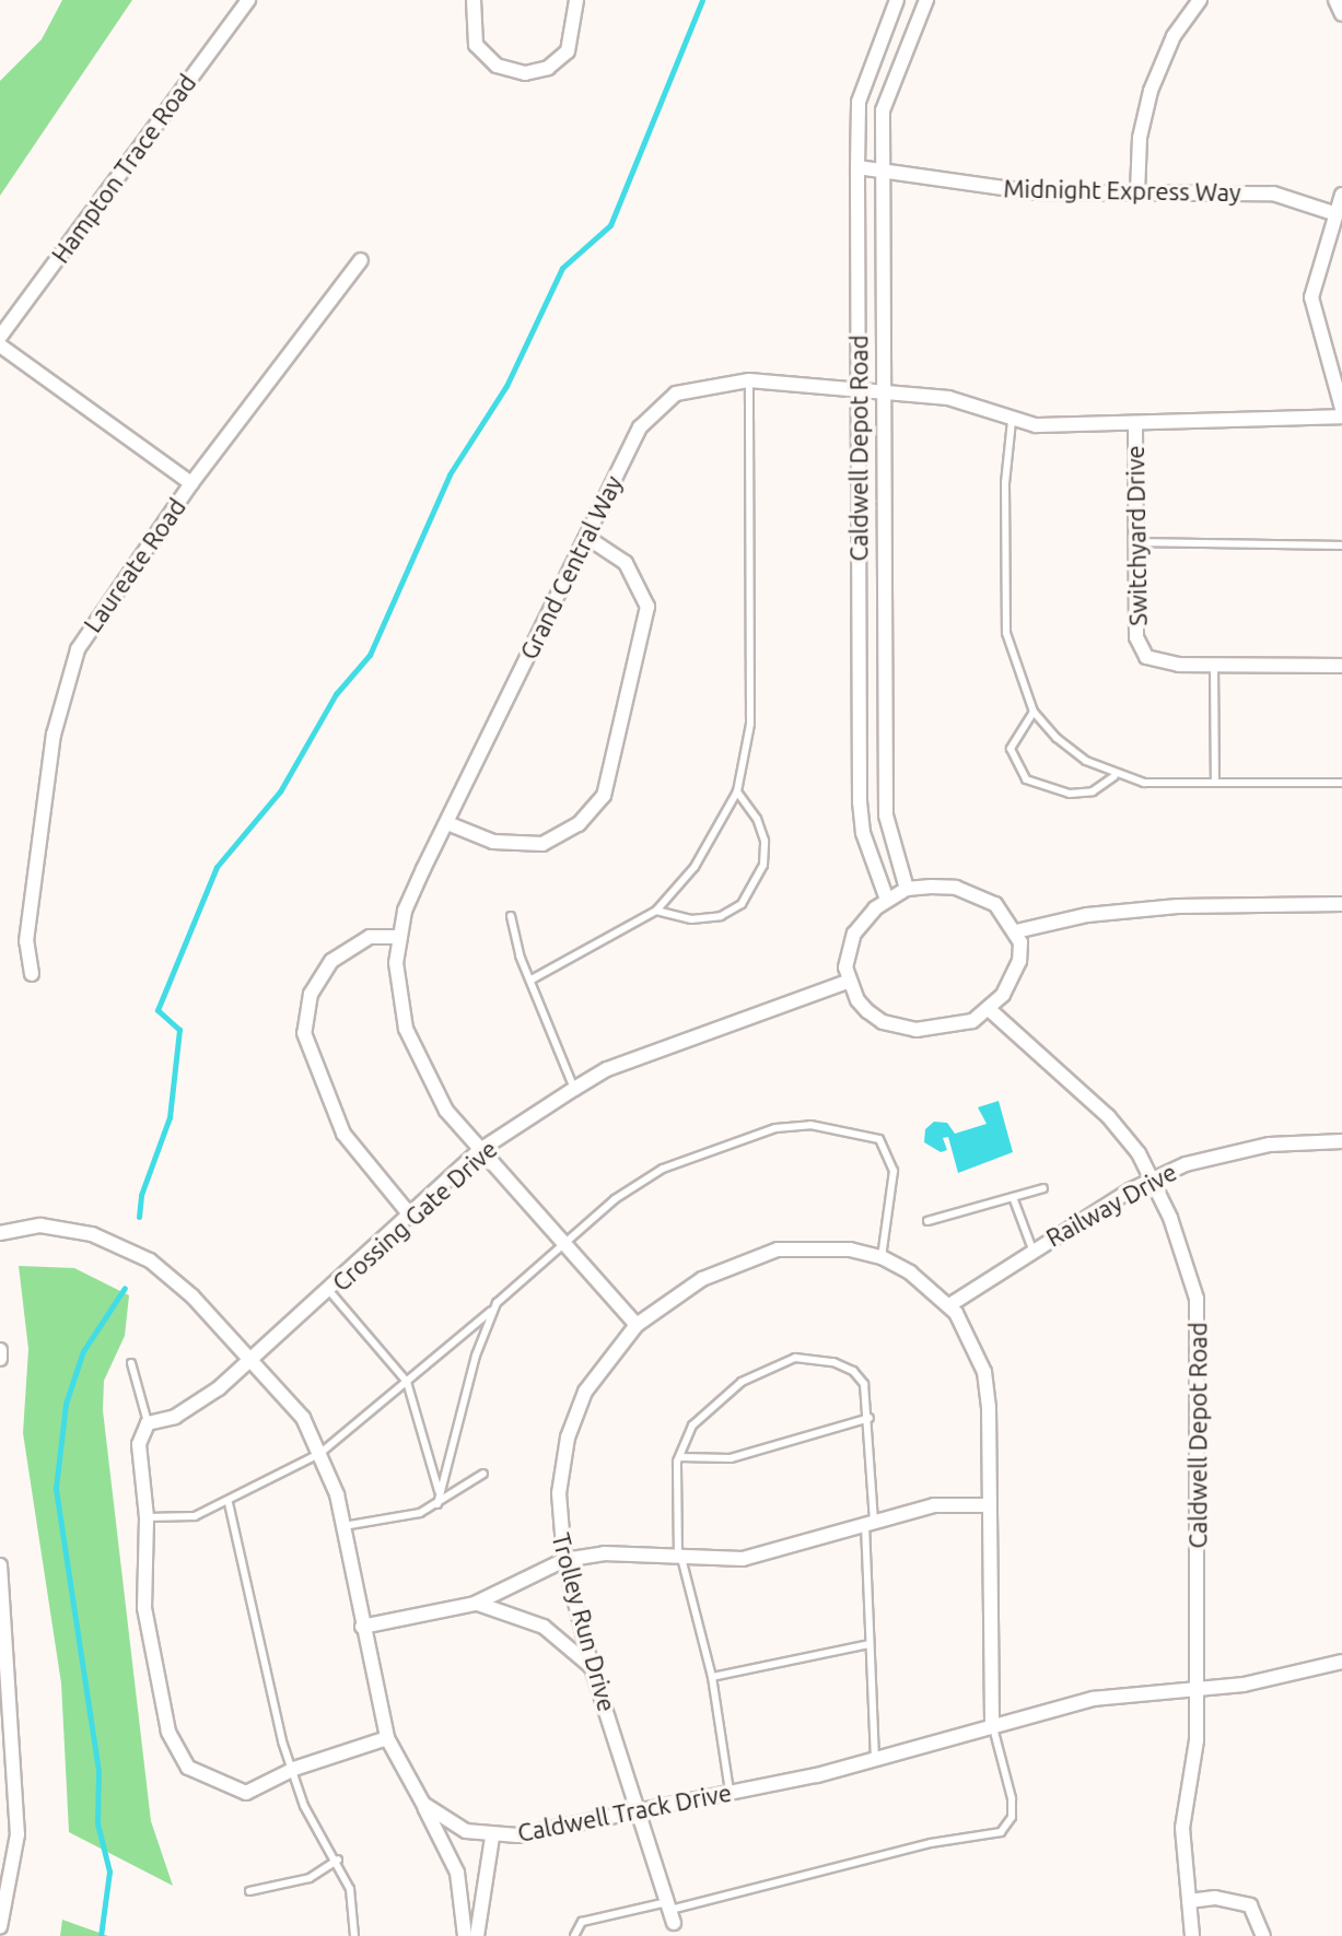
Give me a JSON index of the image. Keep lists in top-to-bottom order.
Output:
{
  "streets": {
    "street": [
      "Hampton Trace Road",
      "Midnight Express Way",
      "Caldwell Depot Road",
      "Switchyard Drive",
      "Laureate Road",
      "Grand Central Way",
      "Railway Drive",
      "Crossing Gate Drive",
      "Trolley Run Drive",
      "Caldwell Track Drive"
    ]
  },
  "crossings": [
    ["Midnight Express Way", "Caldwell Depot Road"],
    ["Caldwell Depot Road", "Grand Central Way"],
    ["Caldwell Depot Road", "Railway Drive"],
    ["Caldwell Depot Road", "Crossing Gate Drive"],
    ["Caldwell Depot Road", "Caldwell Track Drive"],
    ["Switchyard Drive", "Grand Central Way"],
    ["Grand Central Way", "Crossing Gate Drive"],
    ["Grand Central Way", "Trolley Run Drive"],
    ["Railway Drive", "Trolley Run Drive"],
    ["Crossing Gate Drive", "Caldwell Track Drive"],
    ["Trolley Run Drive", "Caldwell Track Drive"]
  ]
}
